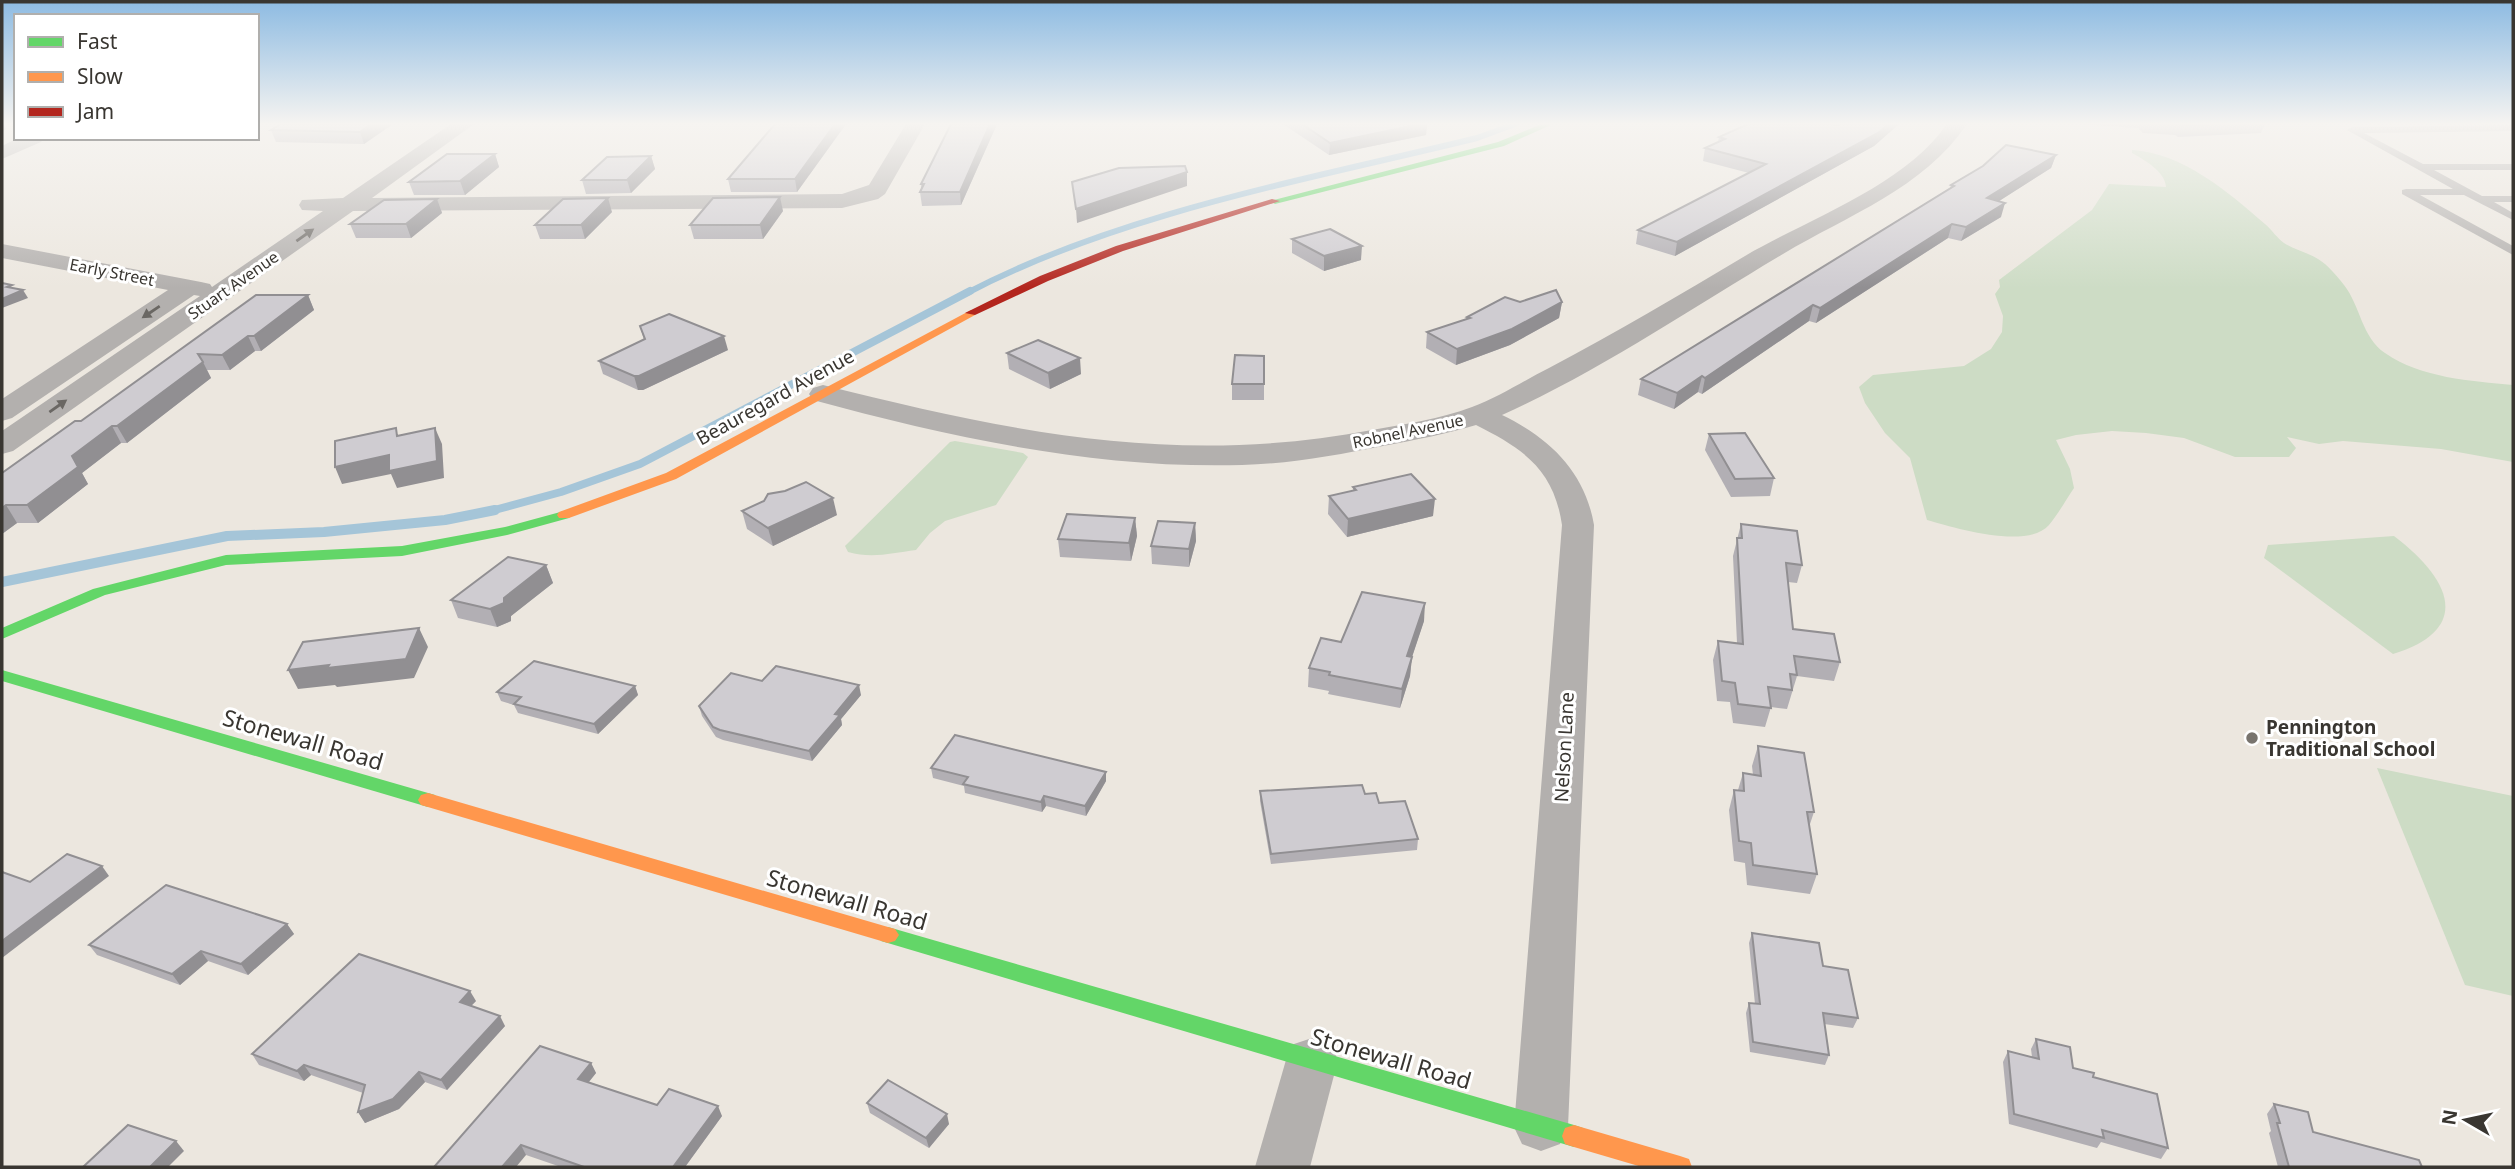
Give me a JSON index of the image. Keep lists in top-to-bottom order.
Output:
{
  "streets": {
    "street": [
      "Early Street",
      "Stuart Avenue",
      "Beauregard Avenue",
      "Robnel Avenue",
      "Stonewall Road",
      "Nelson Lane"
    ]
  },
  "crossings": [
    ["Early Street", "Stuart Avenue"],
    ["Beauregard Avenue", "Robnel Avenue"],
    ["Robnel Avenue", "Nelson Lane"],
    ["Stonewall Road", "Nelson Lane"]
  ],
  "places": ["Pennington Traditional School"],
  "legend": ["Fast", "Slow", "Jam"],
  "north": "left"
}
